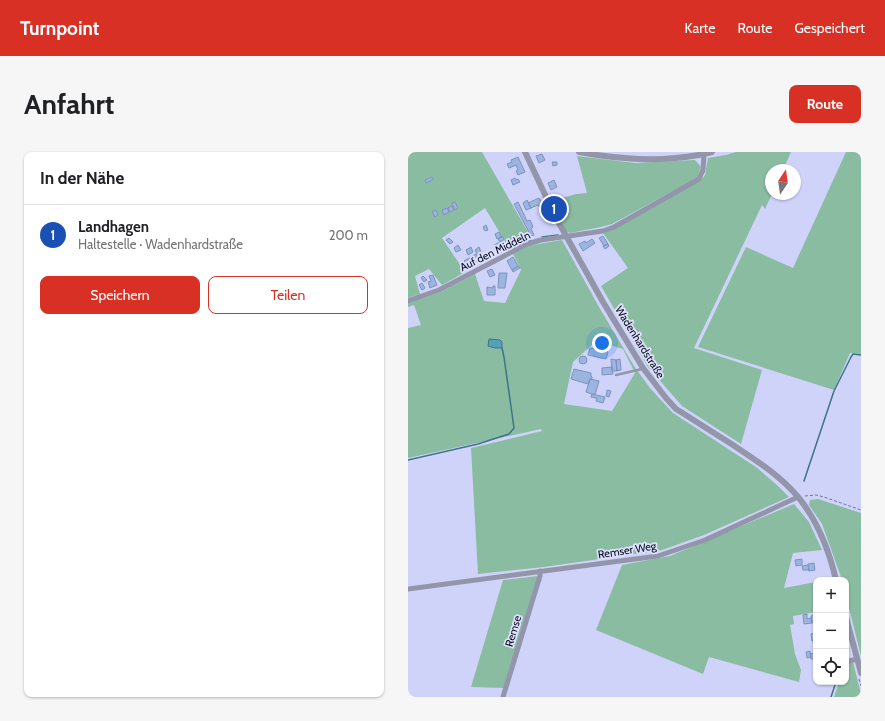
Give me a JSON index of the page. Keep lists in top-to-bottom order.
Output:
{
  "streets": {
    "street": [
      "Auf den Middeln",
      "Wadenhardstraße",
      "Remser Weg",
      "Remse"
    ]
  },
  "crossings": [
    ["Auf den Middeln", "Wadenhardstraße"],
    ["Wadenhardstraße", "Remser Weg"],
    ["Remser Weg", "Remse"]
  ],
  "north": "top",
  "page": {
    "header": "Turnpoint",
    "nav": ["Karte", "Route", "Gespeichert"],
    "buttons": [
      "Route",
      ["Speichern", "Teilen"]
    ],
    "title": "Anfahrt",
    "heading": "In der Nähe",
    "pins": "1",
    "list": [
      {
        "mark": "1",
        "name": "Landhagen",
        "note": "Haltestelle · Wadenhardstraße",
        "value": "200 m"
      }
    ],
    "map_buttons": ["+", "−"]
  }
}
